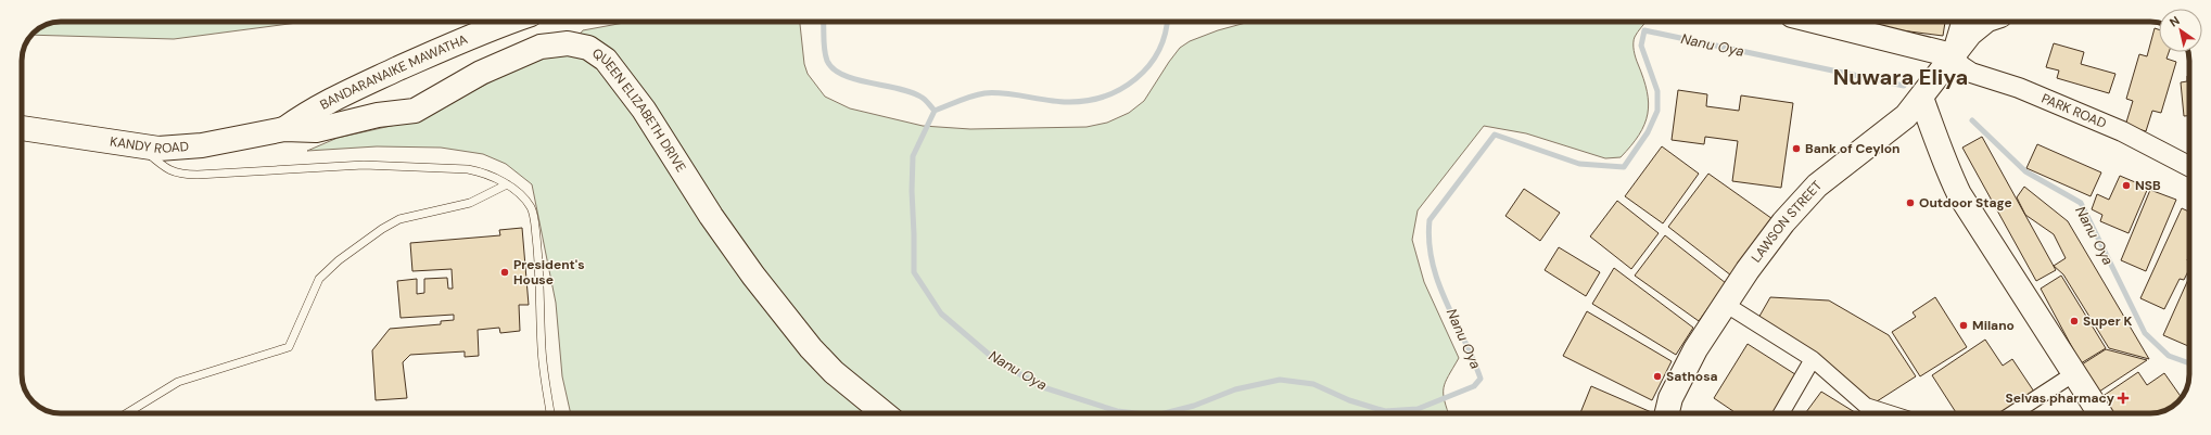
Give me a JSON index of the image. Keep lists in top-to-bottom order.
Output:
{
  "streets": {
    "main road": [
      "BANDARANAIKE MAWATHA",
      "QUEEN ELIZABETH DRIVE",
      "KANDY ROAD",
      "LAWSON STREET"
    ],
    "street": ["PARK ROAD"]
  },
  "crossings": [
    ["BANDARANAIKE MAWATHA", "QUEEN ELIZABETH DRIVE"],
    ["BANDARANAIKE MAWATHA", "KANDY ROAD"],
    ["PARK ROAD", "LAWSON STREET"],
    ["QUEEN ELIZABETH DRIVE", "KANDY ROAD"]
  ],
  "districts": ["Nuwara Eliya"],
  "water": ["Nanu Oya"],
  "places": {
    "other": [
      "Bank of Ceylon",
      "NSB",
      "Outdoor Stage",
      "President's House",
      "Super K",
      "Milano",
      "Sathosa"
    ],
    "health": ["Selvas pharmacy"]
  },
  "north": "top left"
}
